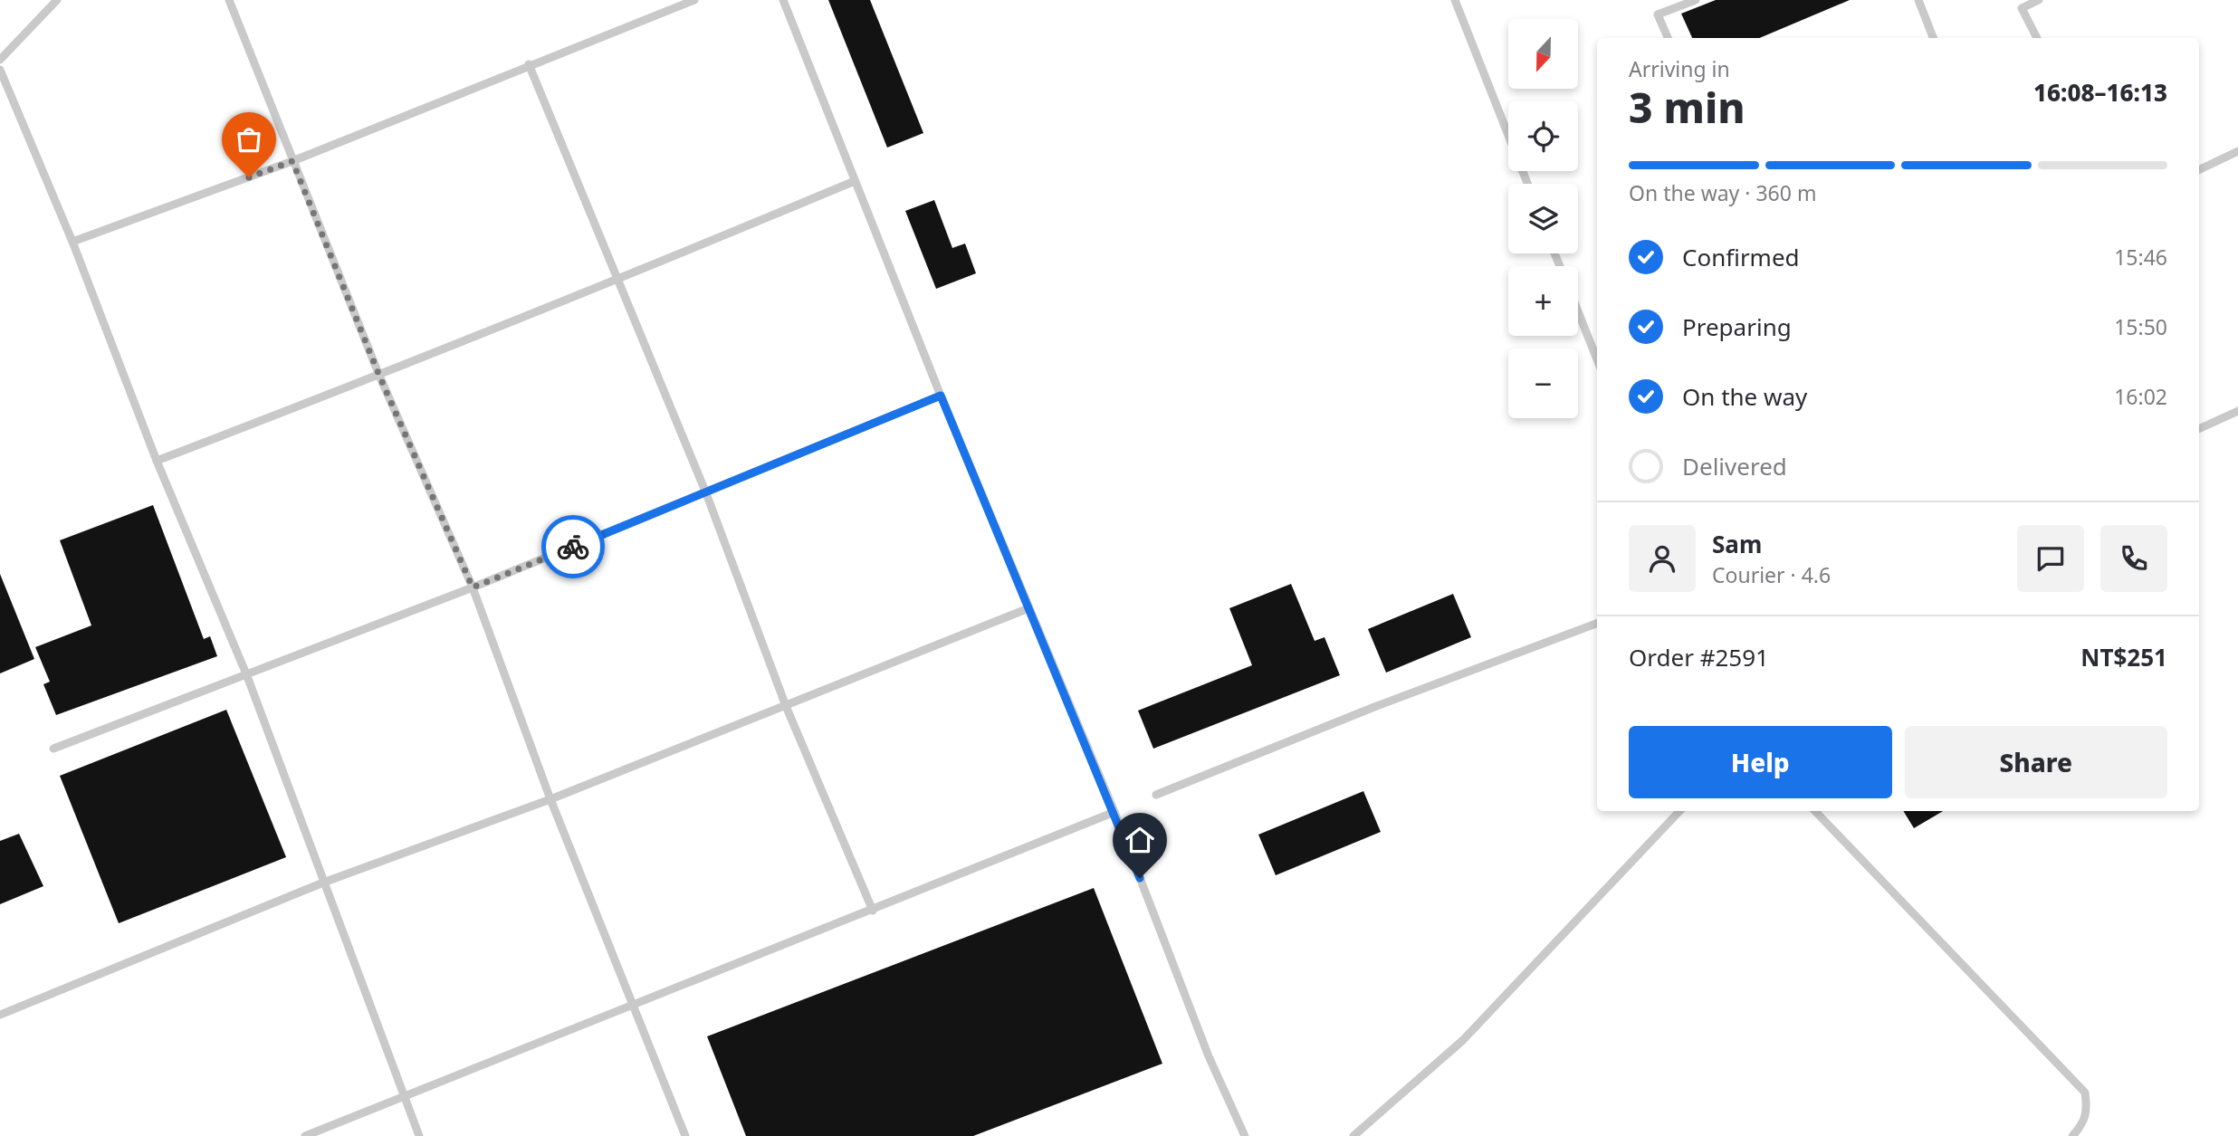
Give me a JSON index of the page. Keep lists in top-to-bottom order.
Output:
{
  "north": "bottom",
  "page": {
    "map_buttons": ["+", "−"],
    "heading": ["3 min", "Arriving in", "16:08–16:13"],
    "panel": [
      "Sam",
      "Courier · 4.6",
      "Order #2591",
      "NT$251"
    ],
    "bar": "On the way · 360 m",
    "list": [
      ["Confirmed", "15:46"],
      ["Preparing", "15:50"],
      ["On the way", "16:02"],
      "Delivered"
    ],
    "buttons": ["Help", "Share"]
  }
}
